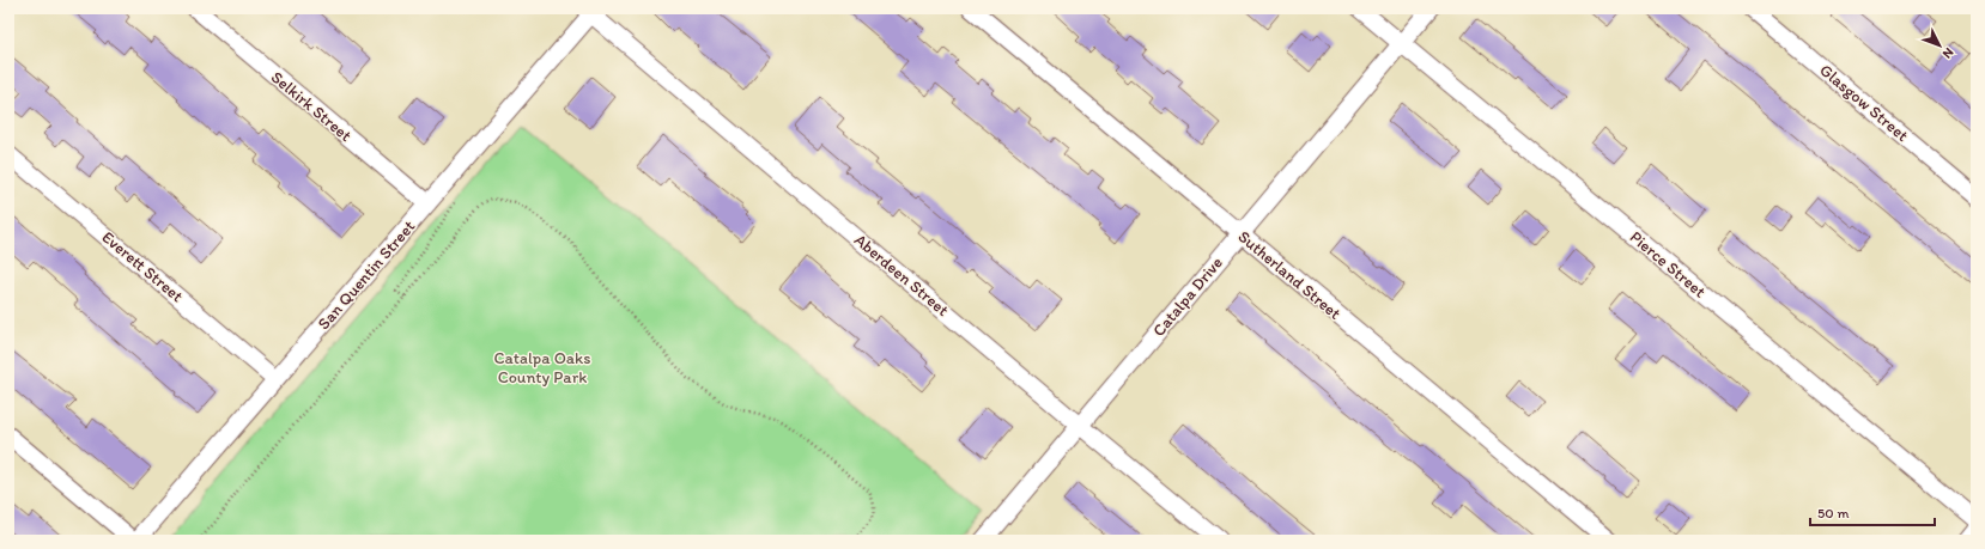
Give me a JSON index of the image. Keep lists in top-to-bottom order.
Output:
{
  "streets": {
    "street": [
      "Glasgow Street",
      "Selkirk Street",
      "Pierce Street",
      "Everett Street",
      "San Quentin Street",
      "Aberdeen Street",
      "Sutherland Street",
      "Catalpa Drive"
    ]
  },
  "crossings": [
    ["Selkirk Street", "San Quentin Street"],
    ["Pierce Street", "Catalpa Drive"],
    ["Everett Street", "San Quentin Street"],
    ["San Quentin Street", "Aberdeen Street"],
    ["Aberdeen Street", "Catalpa Drive"],
    ["Sutherland Street", "Catalpa Drive"]
  ],
  "parks": ["Catalpa Oaks County Park"],
  "scale_bar": "50 m",
  "north": "bottom right"
}
